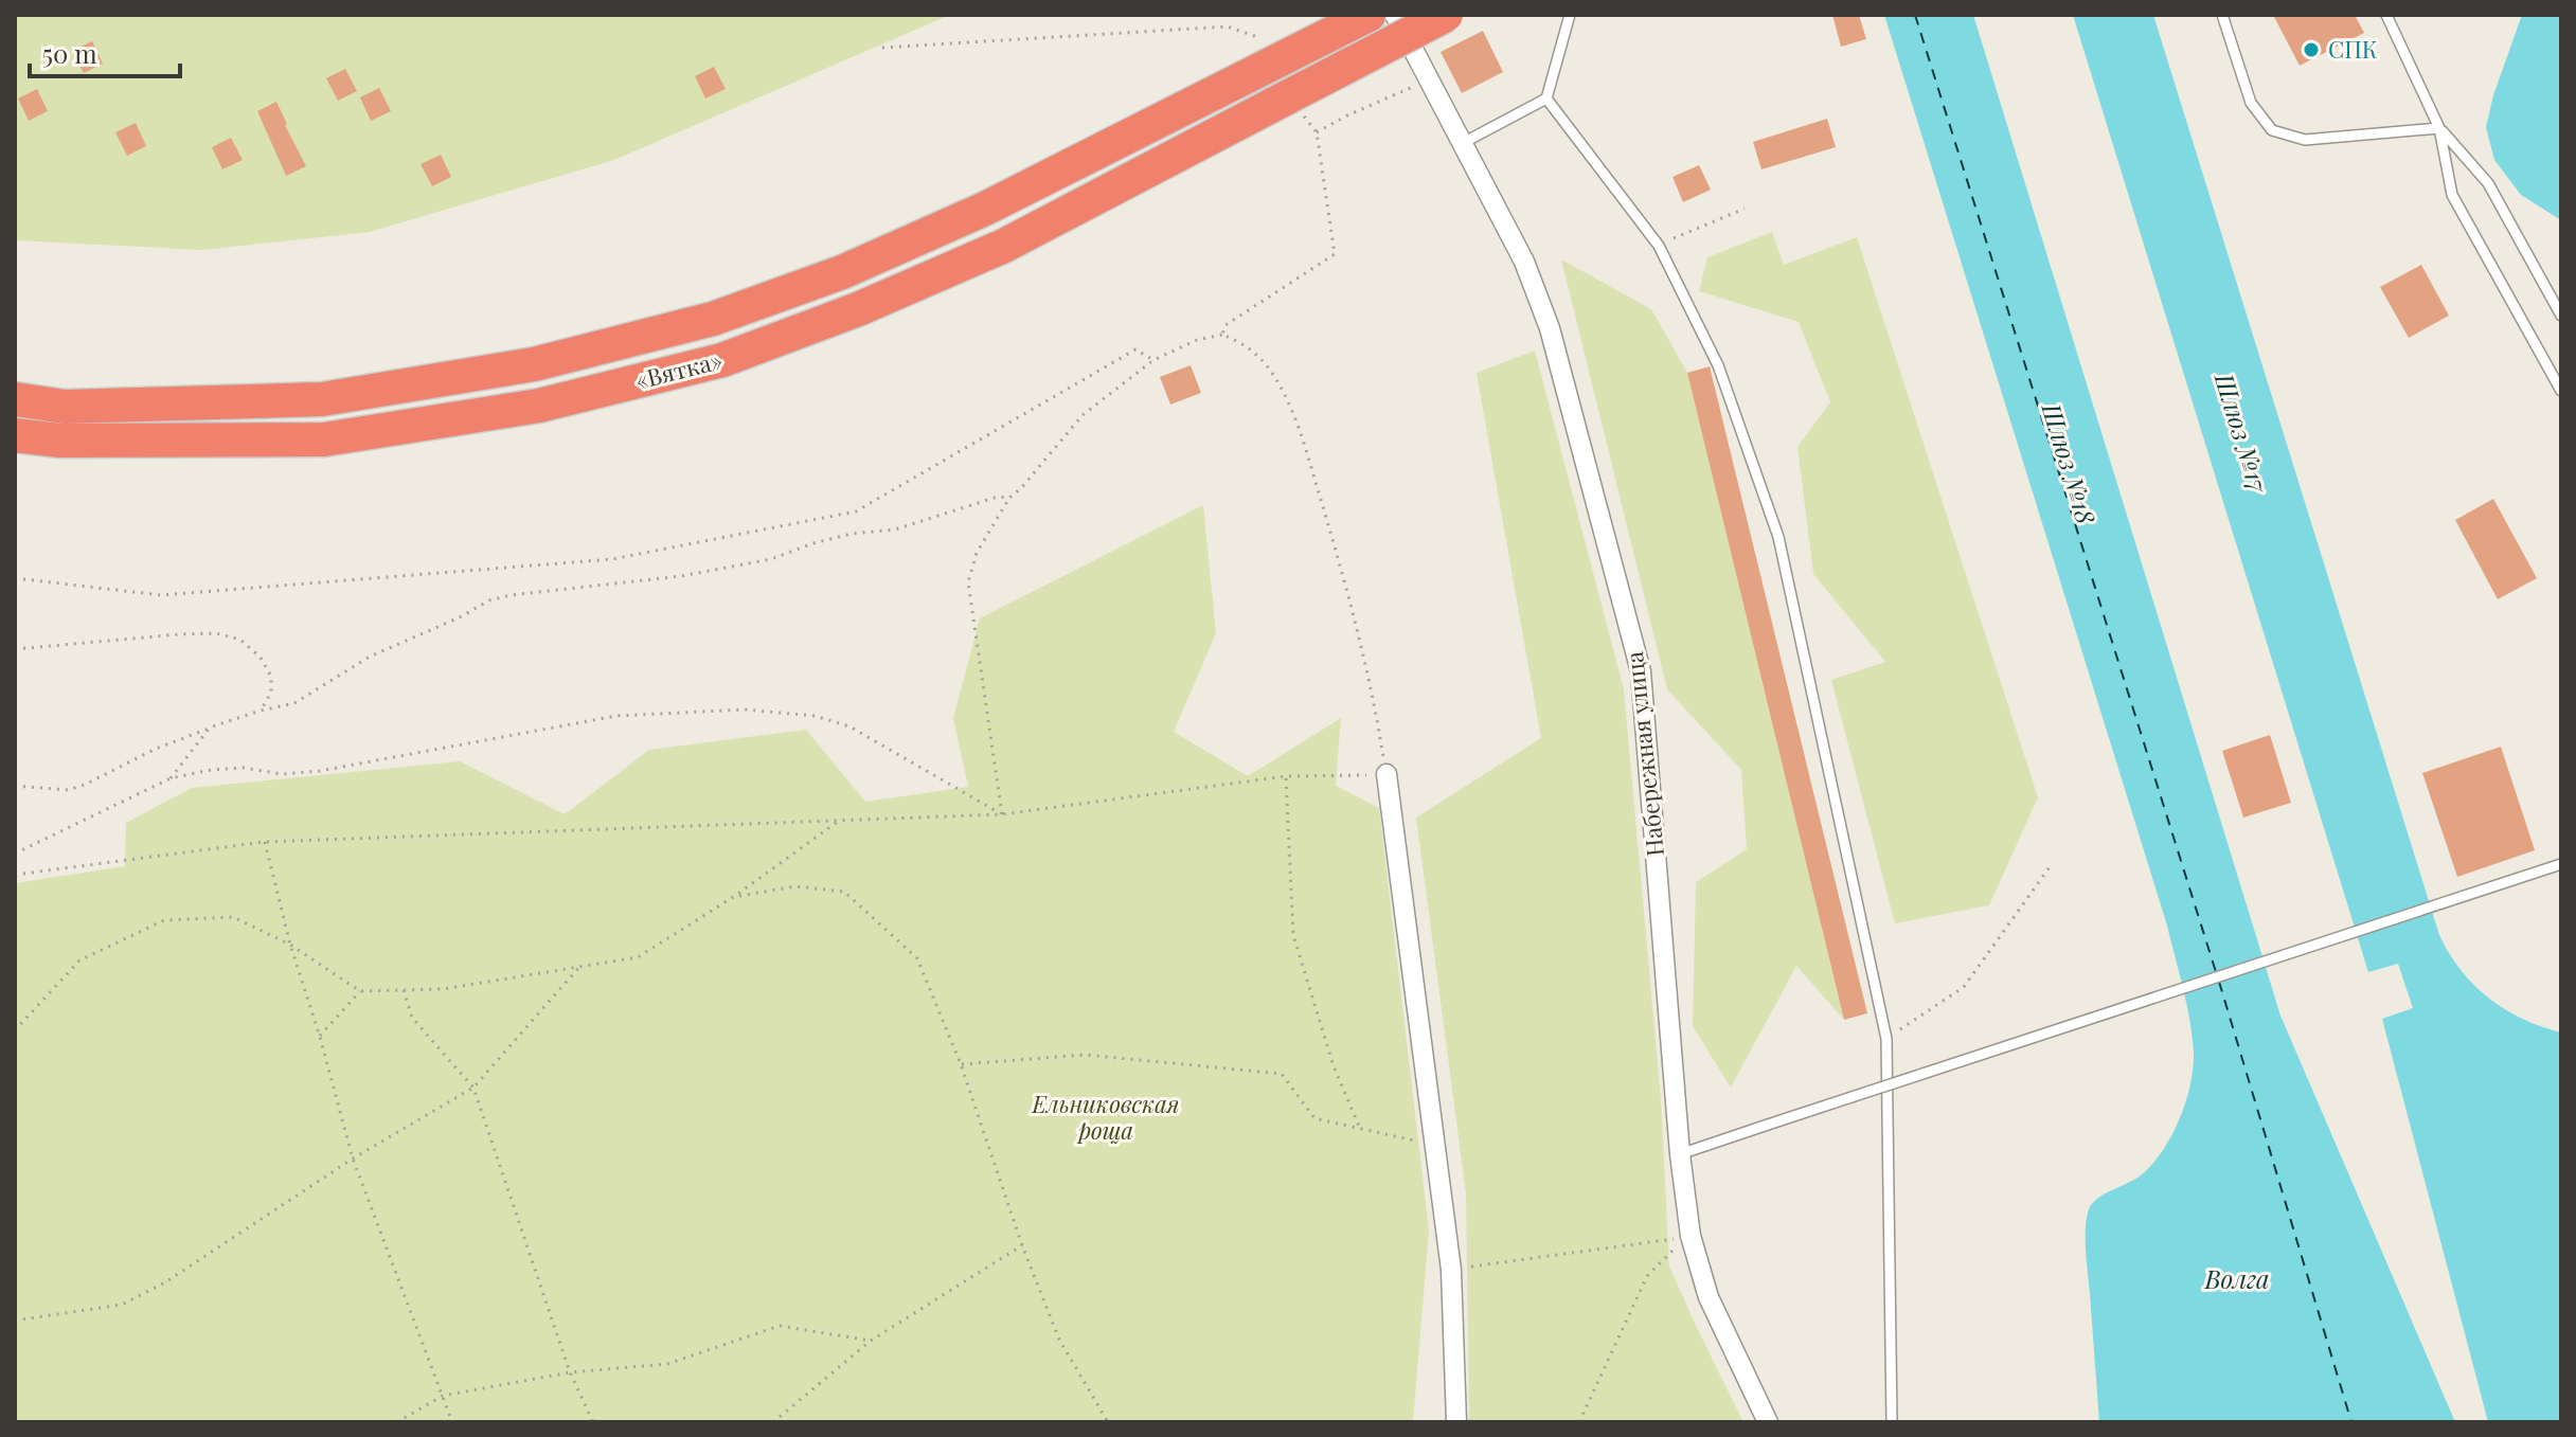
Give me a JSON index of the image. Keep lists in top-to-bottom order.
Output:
{
  "streets": {
    "highway": ["«Вятка»"],
    "street": ["Набережная улица"]
  },
  "water": ["Шлюз №17", "Шлюз №18", "Волга"],
  "parks": ["Ельниковская роща"],
  "places": ["СПК"],
  "scale_bar": "50 m"
}
